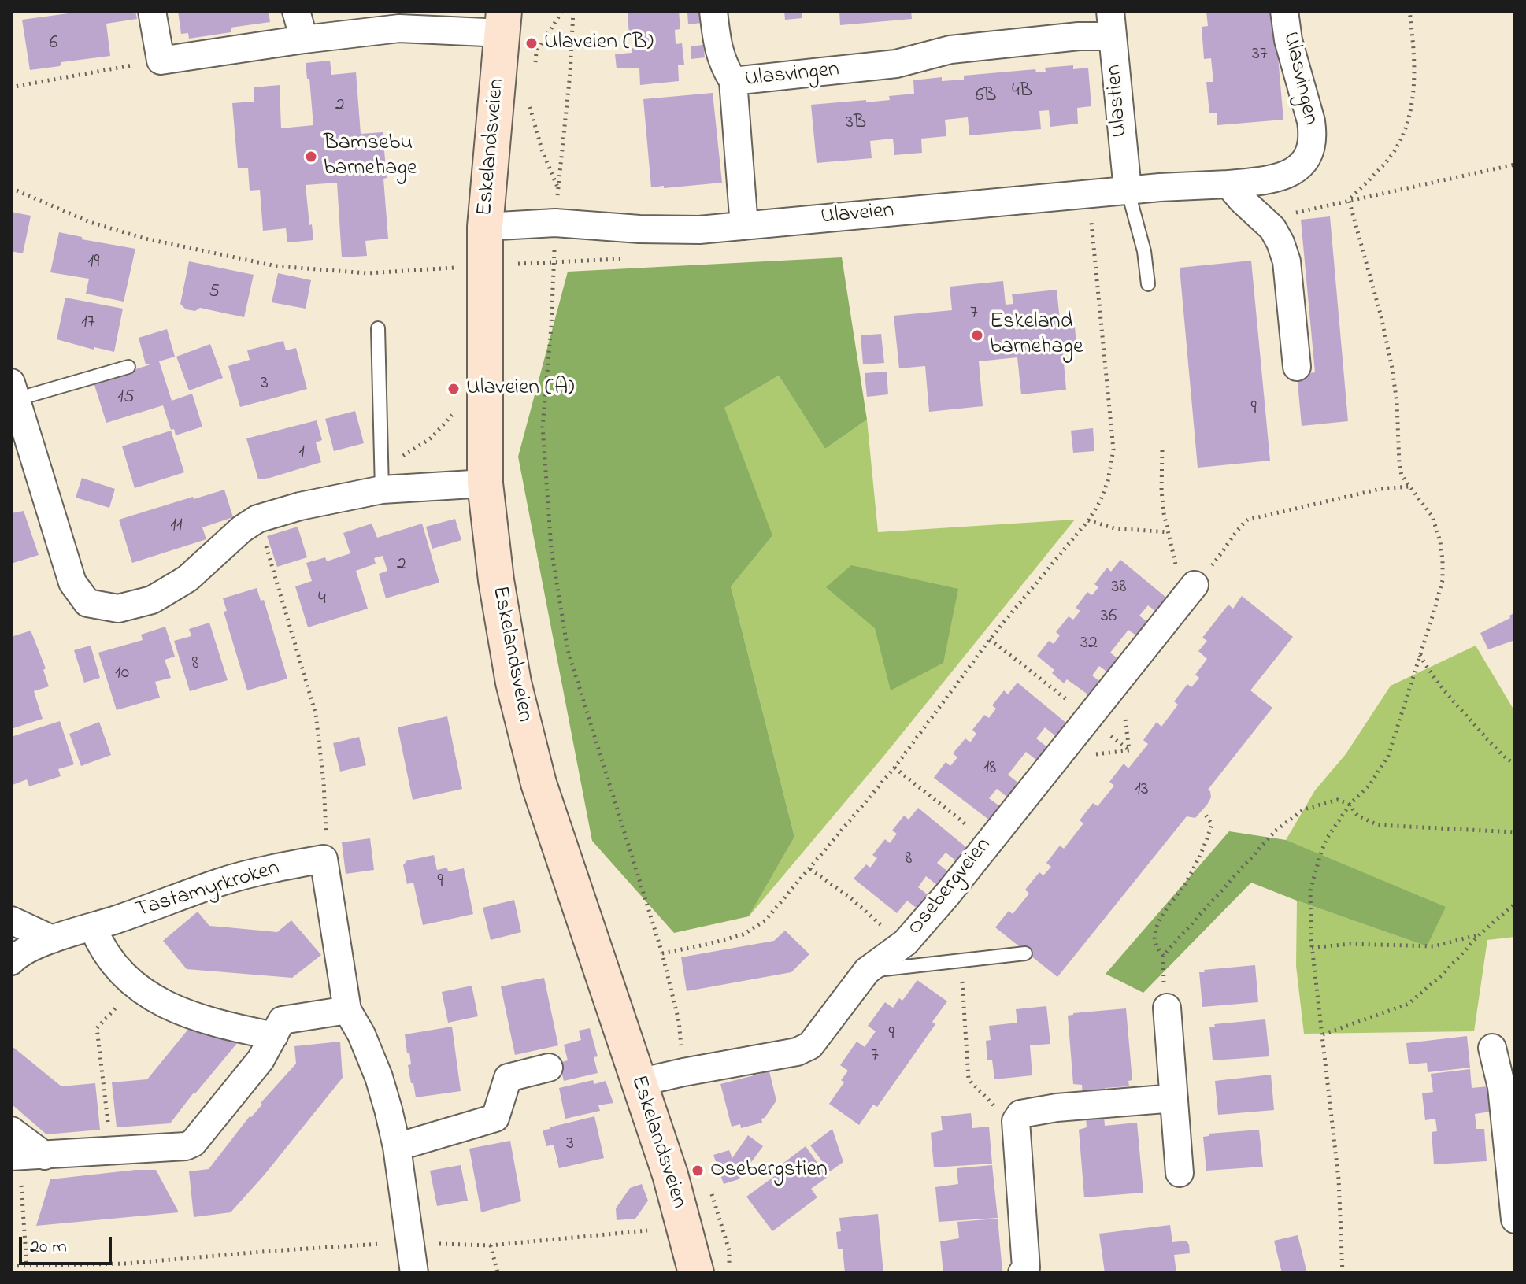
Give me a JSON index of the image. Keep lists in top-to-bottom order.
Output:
{
  "streets": {
    "main road": ["Eskelandsveien"],
    "street": [
      "Ulasvingen",
      "Ulastien",
      "Ulaveien",
      "Osebergveien",
      "Tastamyrkroken"
    ]
  },
  "crossings": [
    ["Ulasvingen", "Ulastien"],
    ["Ulasvingen", "Ulaveien"],
    ["Ulastien", "Ulaveien"],
    ["Eskelandsveien", "Ulaveien"],
    ["Eskelandsveien", "Osebergveien"]
  ],
  "places": [
    "Ulaveien (B)",
    "Bamsebu barnehage",
    "Eskeland barnehage",
    "Ulaveien (A)",
    "Osebergstien"
  ],
  "house_numbers": [
    "6",
    "37",
    "4B",
    "6B",
    "2",
    "3B",
    "19",
    "5",
    "7",
    "17",
    "3",
    "15",
    "9",
    "1",
    "11",
    "2",
    "38",
    "4",
    "36",
    "32",
    "8",
    "10",
    "18",
    "13",
    "8",
    "9",
    "9",
    "7",
    "3"
  ],
  "scale_bar": "20 m"
}
